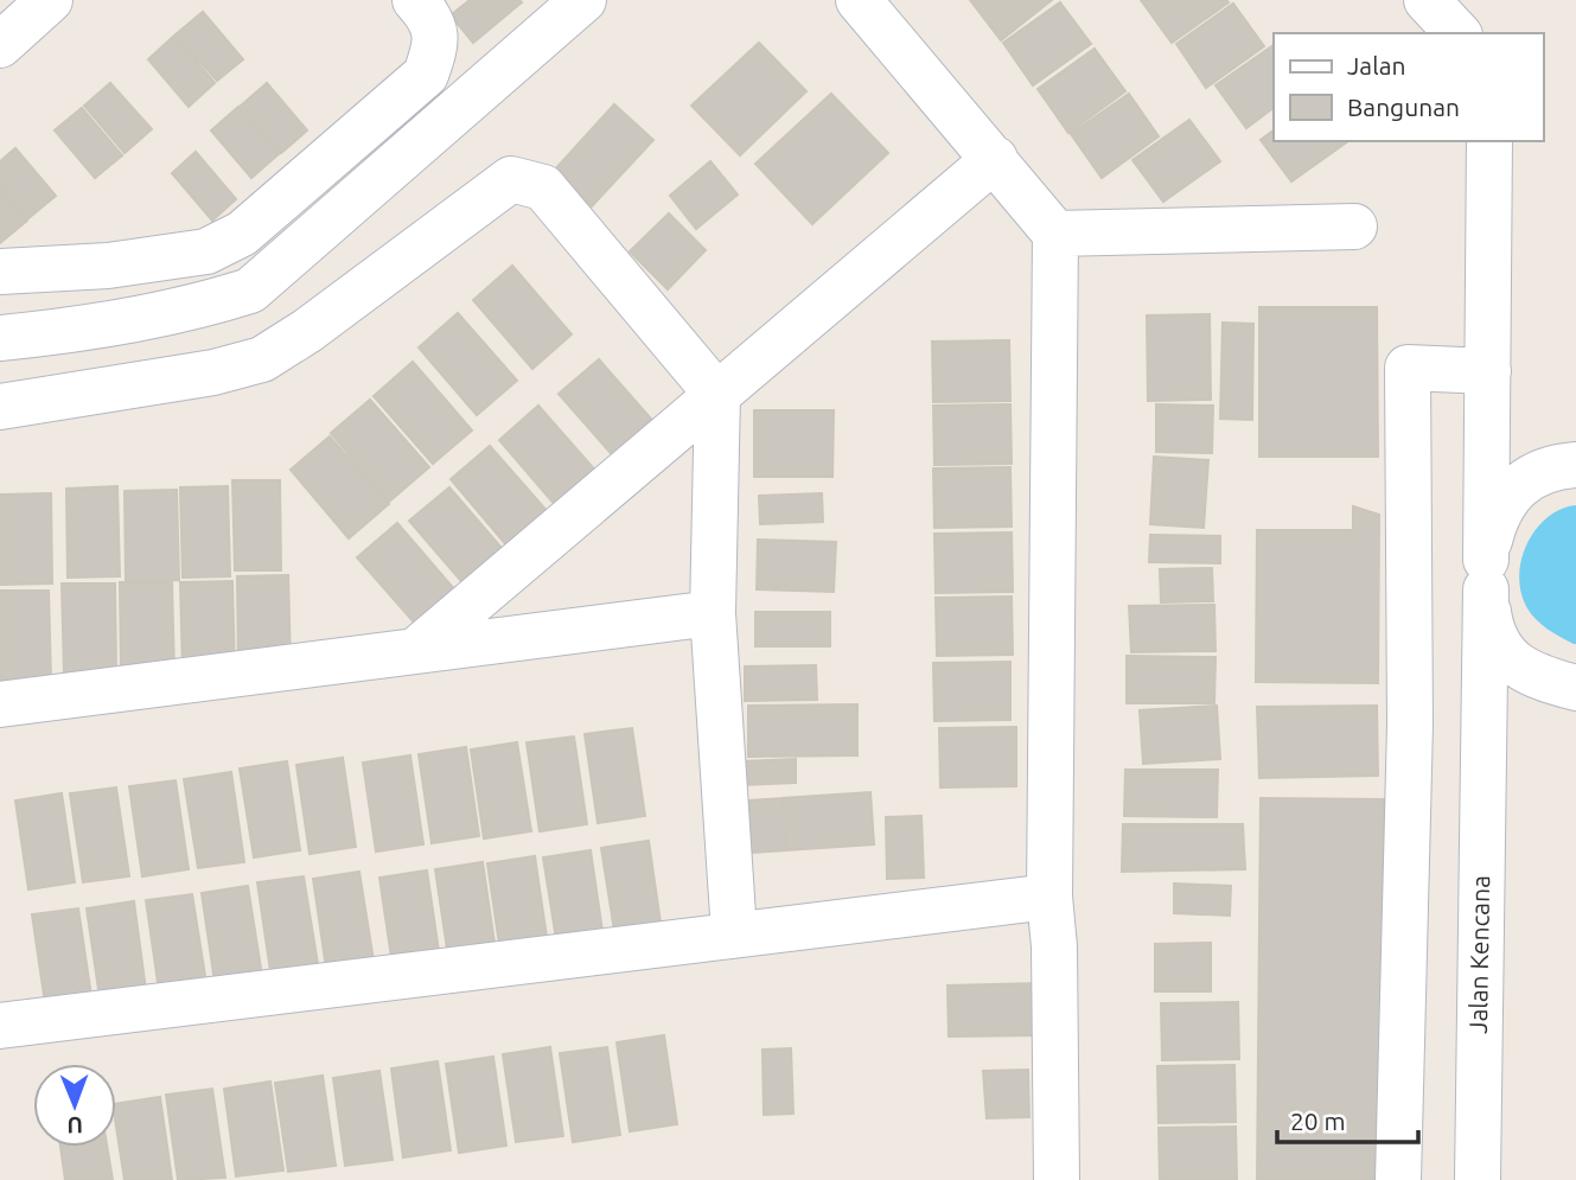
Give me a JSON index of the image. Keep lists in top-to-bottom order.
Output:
{
  "streets": {
    "street": ["Jalan Kencana"]
  },
  "legend": ["Jalan", "Bangunan"],
  "scale_bar": "20 m",
  "north": "bottom"
}
